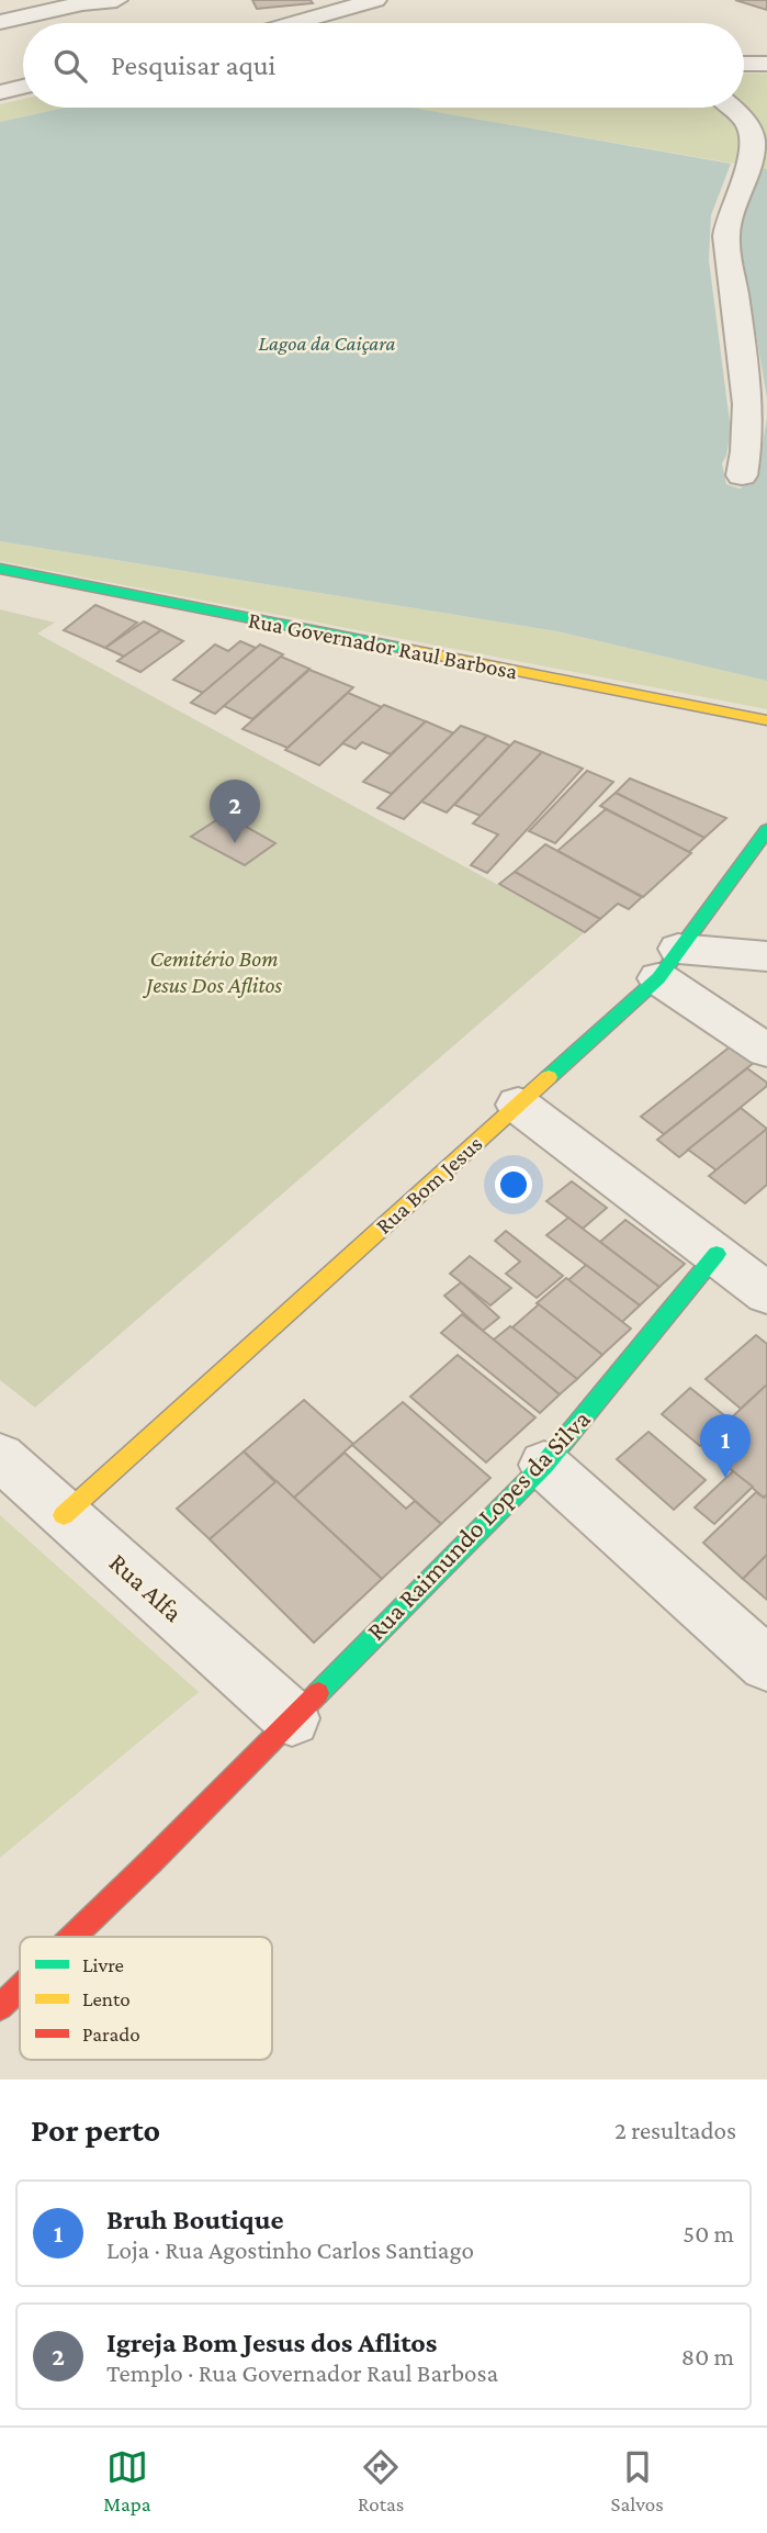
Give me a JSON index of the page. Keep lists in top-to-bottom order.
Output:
{
  "streets": {
    "street": [
      "Rua Governador Raul Barbosa",
      "Rua Bom Jesus",
      "Rua Raimundo Lopes da Silva",
      "Rua Alfa"
    ]
  },
  "crossings": [
    ["Rua Bom Jesus", "Rua Alfa"],
    ["Rua Raimundo Lopes da Silva", "Rua Alfa"]
  ],
  "water": ["Lagoa da Caiçara"],
  "parks": ["Cemitério Bom Jesus Dos Aflitos"],
  "legend": ["Livre", "Lento", "Parado"],
  "page": {
    "search": "Pesquisar aqui",
    "pins": ["2", "1"],
    "heading": ["Por perto", "2 resultados"],
    "list": [
      {
        "mark": "1",
        "name": "Bruh Boutique",
        "note": "Loja · Rua Agostinho Carlos Santiago",
        "value": "50 m"
      },
      {
        "mark": "2",
        "name": "Igreja Bom Jesus dos Aflitos",
        "note": "Templo · Rua Governador Raul Barbosa",
        "value": "80 m"
      }
    ],
    "nav": ["Mapa", "Rotas", "Salvos"]
  }
}
